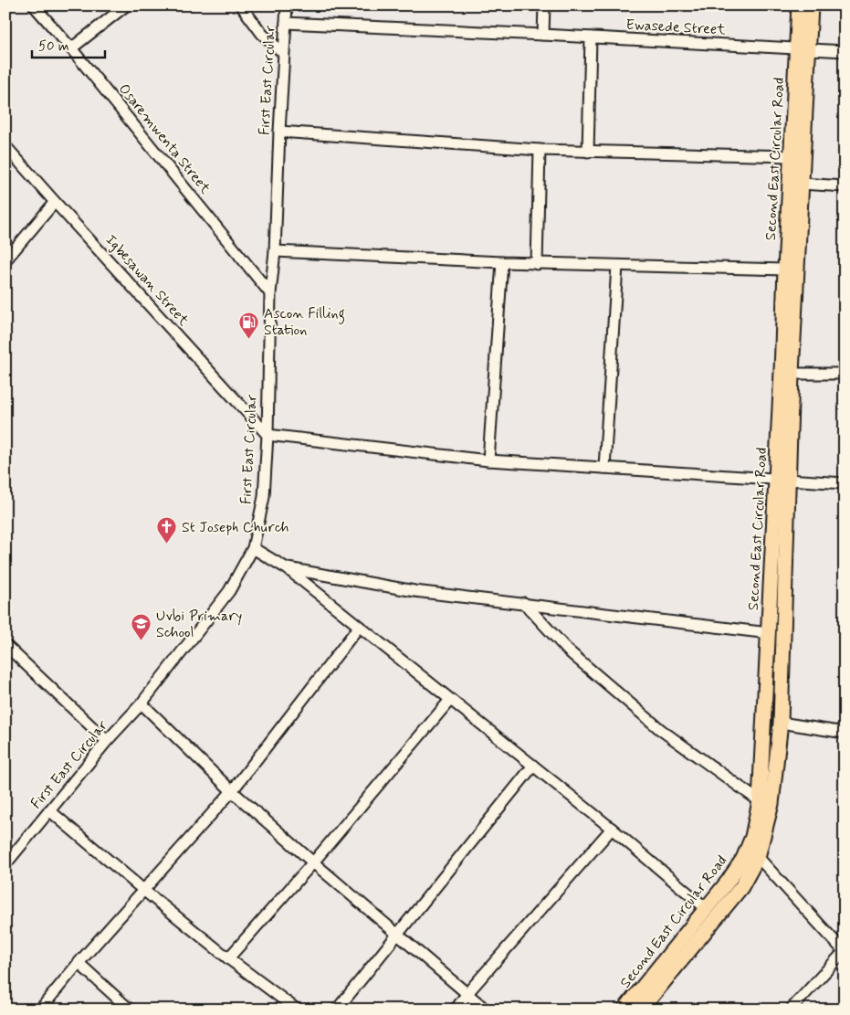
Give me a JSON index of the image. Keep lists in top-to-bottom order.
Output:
{
  "streets": {
    "main road": ["Second East Circular Road"],
    "street": [
      "Ewasede Street",
      "First East Circular",
      "Osaremwenta Street",
      "Igbesawan Street"
    ]
  },
  "crossings": [
    ["Ewasede Street", "First East Circular"],
    ["Ewasede Street", "Second East Circular Road"],
    ["First East Circular", "Osaremwenta Street"],
    ["First East Circular", "Igbesawan Street"]
  ],
  "places": {
    "fuel station": ["Ascon Filling Station"],
    "church": ["St Joseph Church"],
    "school or university": ["Uvbi Primary School"]
  },
  "scale_bar": "50 m"
}
